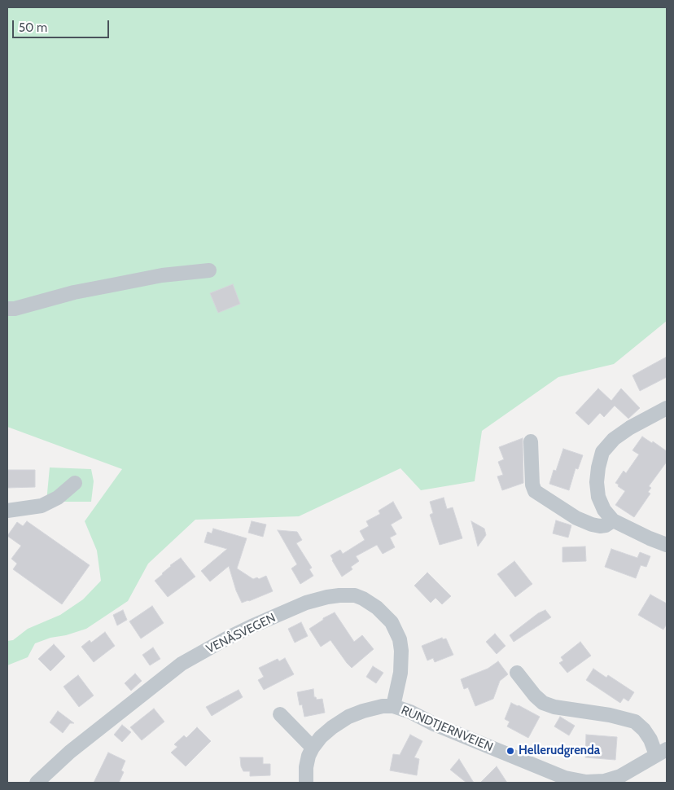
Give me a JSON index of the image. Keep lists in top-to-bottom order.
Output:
{
  "streets": {
    "street": ["VENÅSVEGEN", "RUNDTJERNVEIEN"]
  },
  "crossings": [
    ["VENÅSVEGEN", "RUNDTJERNVEIEN"]
  ],
  "places": ["Hellerudgrenda"],
  "scale_bar": "50 m"
}
